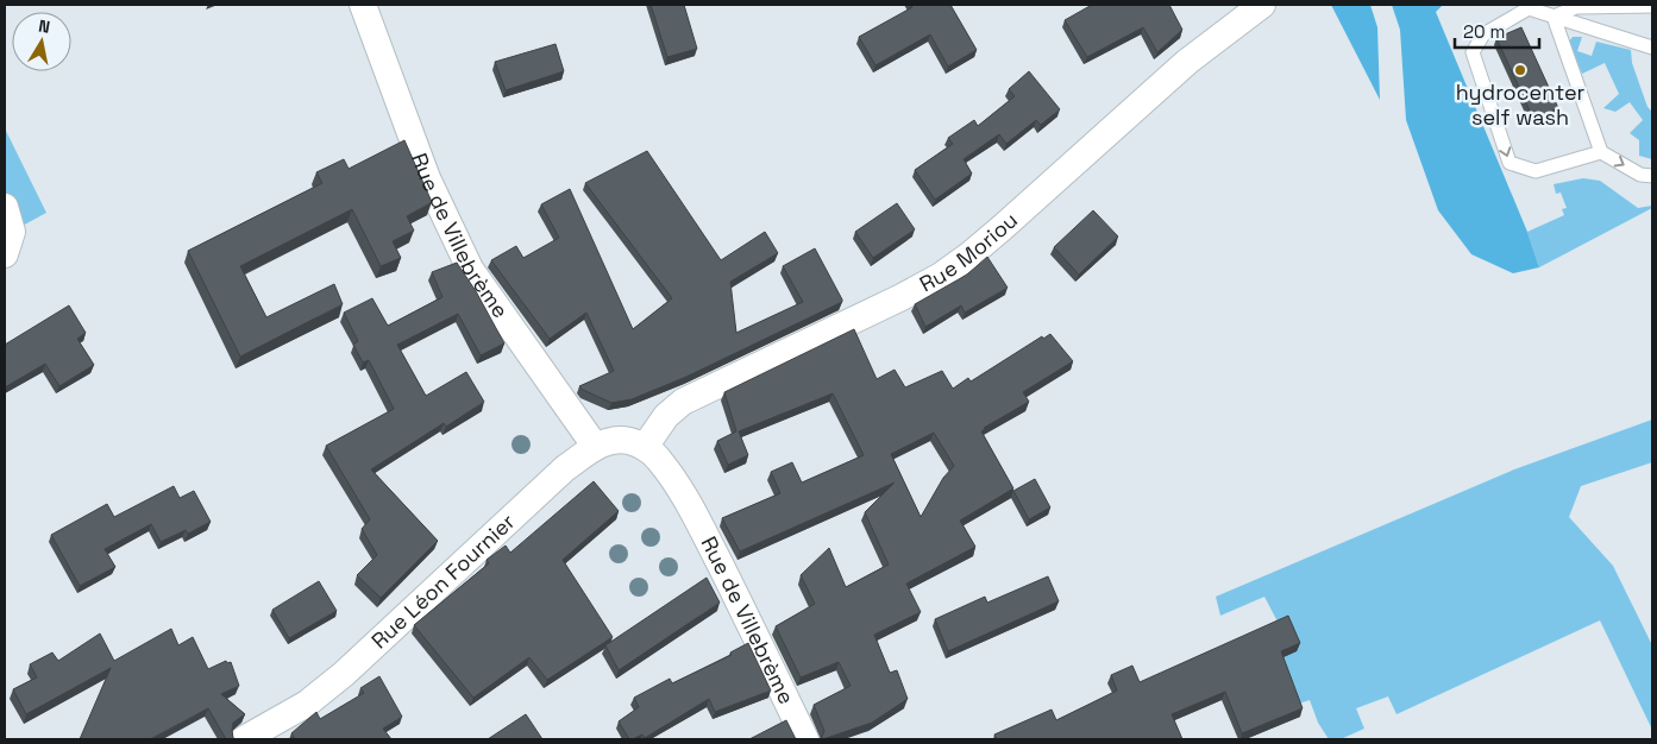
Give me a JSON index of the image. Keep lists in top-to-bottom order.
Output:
{
  "streets": {
    "street": ["Rue de Villebrème", "Rue Moriou", "Rue Léon Fournier"]
  },
  "crossings": [
    ["Rue de Villebrème", "Rue Moriou"],
    ["Rue de Villebrème", "Rue Léon Fournier"],
    ["Rue Moriou", "Rue Léon Fournier"]
  ],
  "places": ["hydrocenter self wash"],
  "scale_bar": "20 m",
  "north": "top"
}
